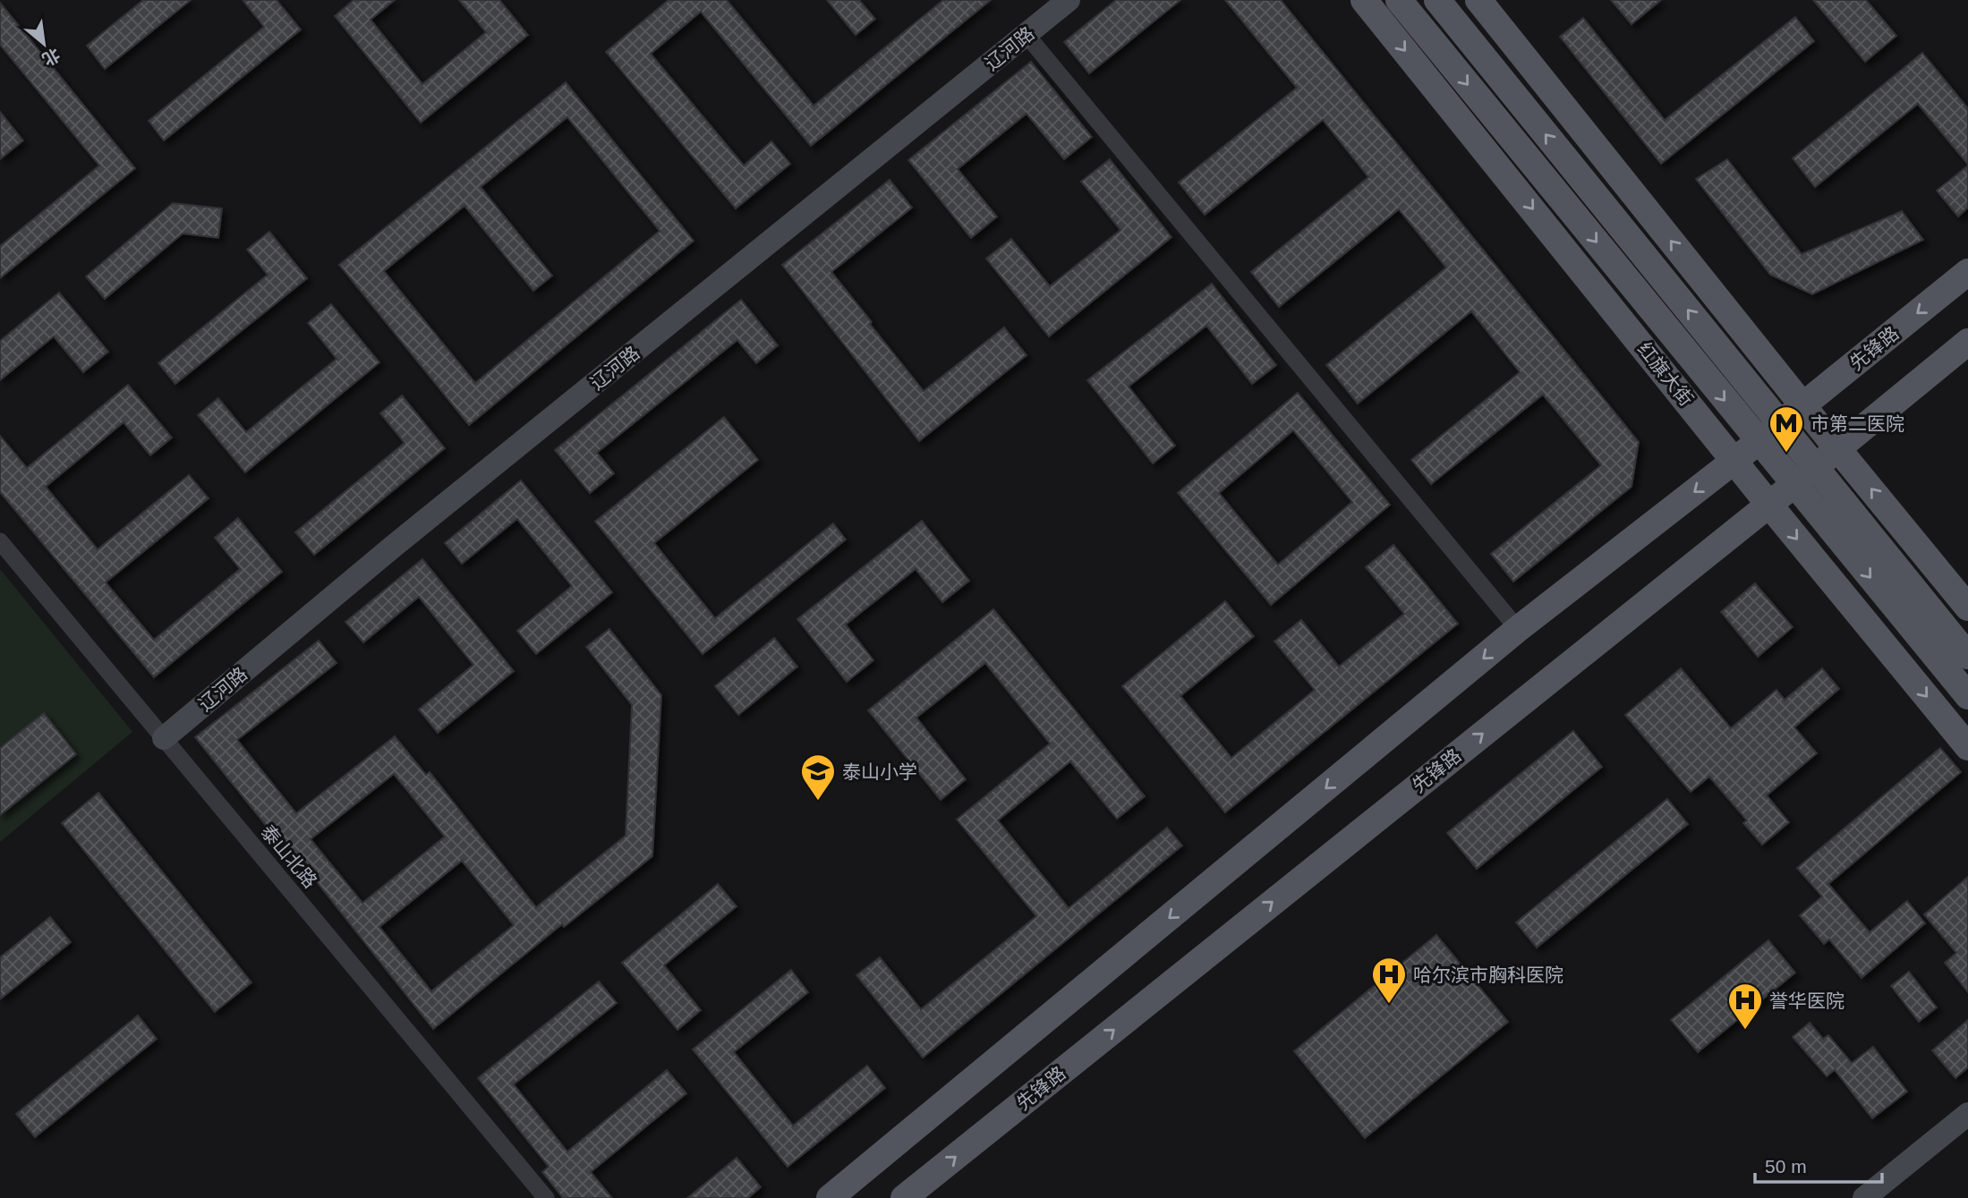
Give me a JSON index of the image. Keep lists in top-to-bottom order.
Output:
{
  "streets": {
    "main road": ["辽河路", "先锋路", "红旗大街"],
    "street": ["泰山北路"]
  },
  "crossings": [
    ["辽河路", "泰山北路"],
    ["先锋路", "红旗大街"]
  ],
  "places": {
    "metro station": ["市第二医院"],
    "school or university": ["泰山小学"],
    "hospital": ["哈尔滨市胸科医院", "誉华医院"]
  },
  "scale_bar": "50 m",
  "north": "bottom right"
}
